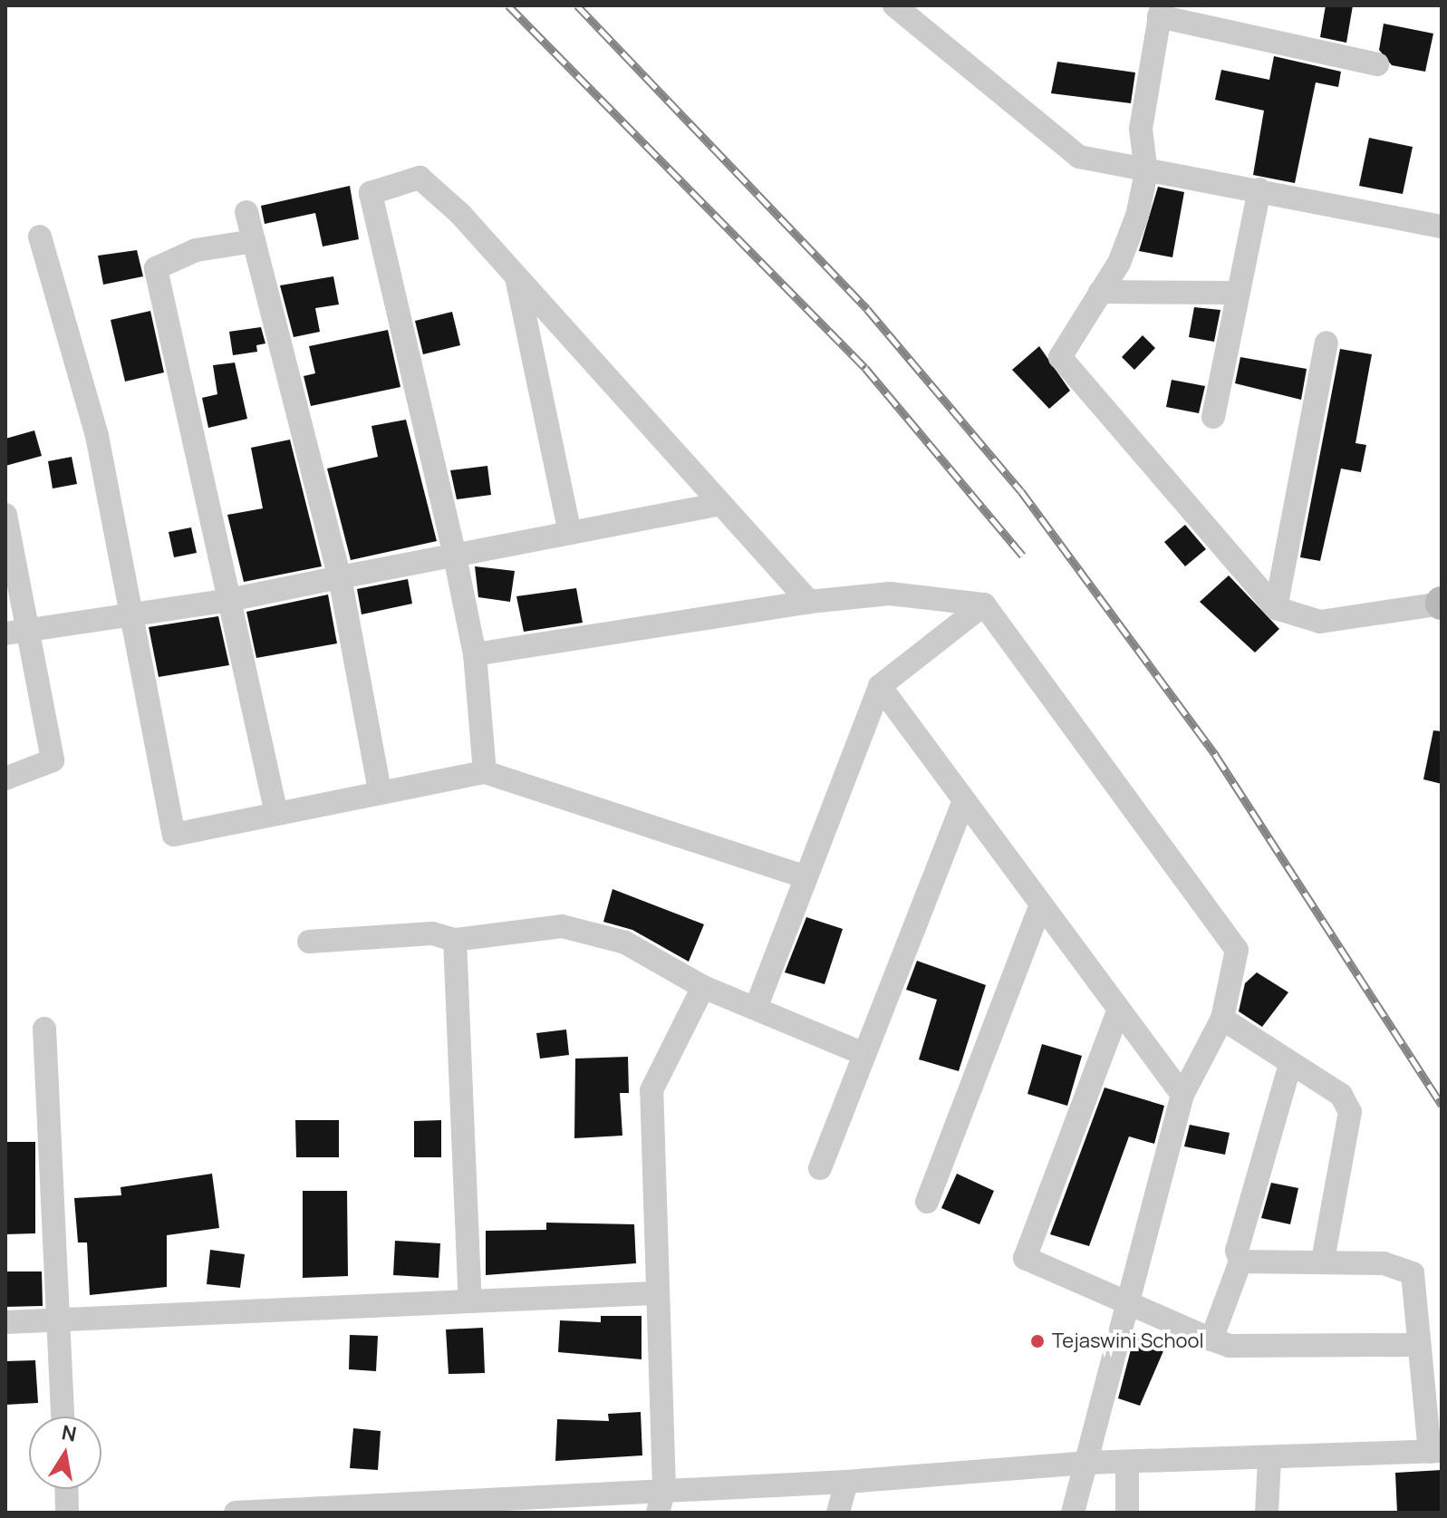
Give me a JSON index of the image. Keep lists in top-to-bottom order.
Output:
{
  "places": ["Tejaswini School"],
  "north": "top"
}
